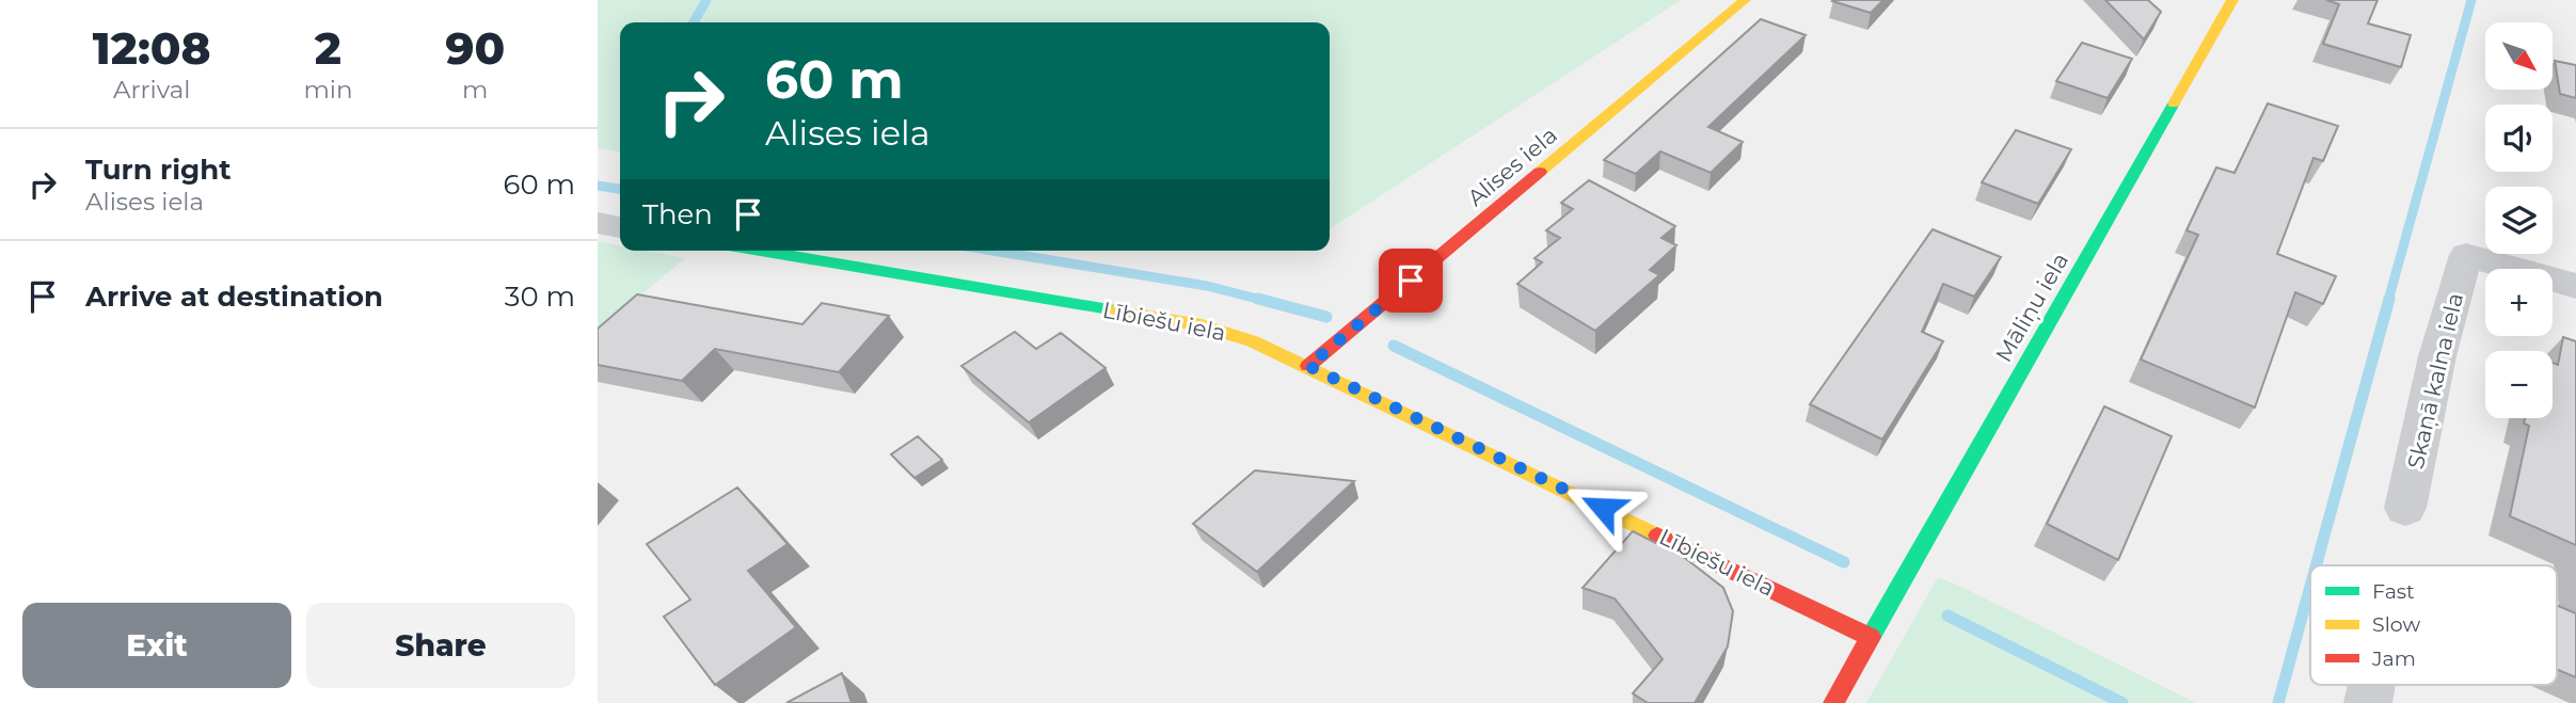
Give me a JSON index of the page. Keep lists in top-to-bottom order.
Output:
{
  "streets": {
    "street": [
      "Alises iela",
      "Māliņu iela",
      "Lībiešu iela",
      "Skaņā kalna iela"
    ]
  },
  "crossings": [
    ["Alises iela", "Lībiešu iela"],
    ["Māliņu iela", "Lībiešu iela"]
  ],
  "legend": ["Fast", "Slow", "Jam"],
  "north": "bottom right",
  "page": {
    "eta": [
      "12:08",
      "Arrival",
      "2",
      "min",
      "90",
      "m"
    ],
    "map_buttons": ["+", "−"],
    "turn": ["60 m", "Alises iela"],
    "list": [
      {
        "name": "Turn right",
        "note": "Alises iela",
        "value": "60 m"
      },
      {
        "name": "Arrive at destination",
        "value": "30 m"
      }
    ],
    "then": "Then",
    "buttons": ["Exit", "Share"]
  }
}
